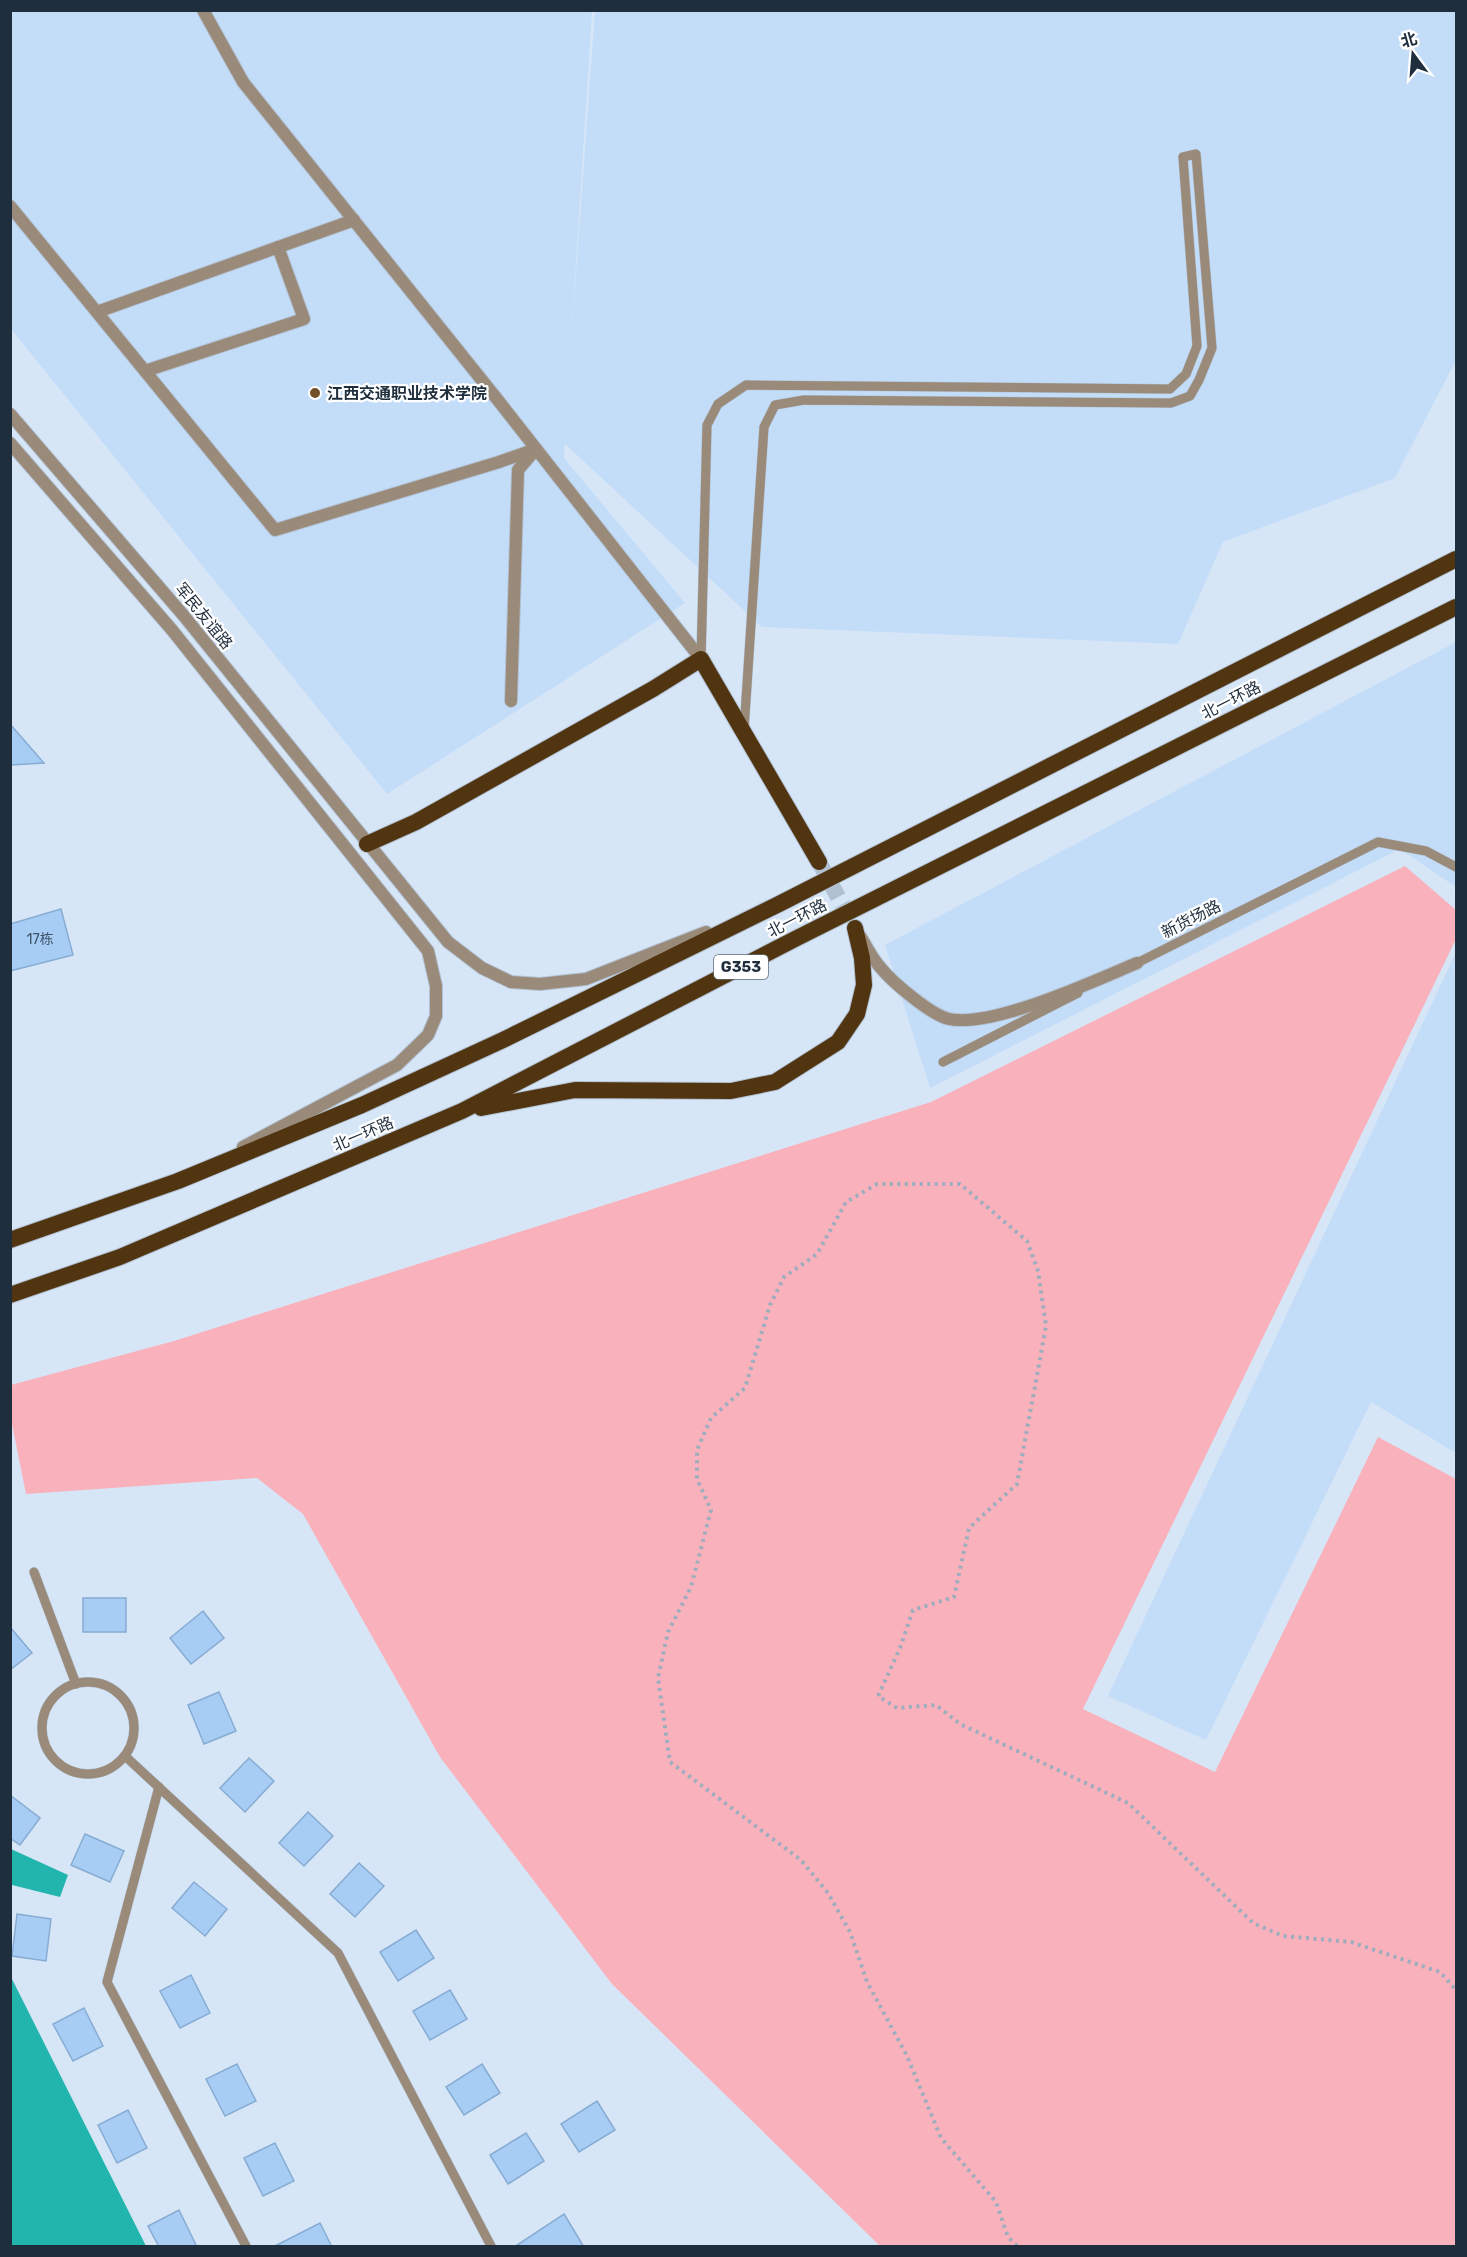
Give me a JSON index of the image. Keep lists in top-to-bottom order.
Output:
{
  "streets": {
    "highway": ["北一环路", "G353"],
    "street": ["军民友谊路"],
    "lane": ["新货场路"]
  },
  "crossings": [
    ["军民友谊路", "北一环路"]
  ],
  "places": ["江西交通职业技术学院"],
  "house_numbers": ["17栋"],
  "north": "top"
}
